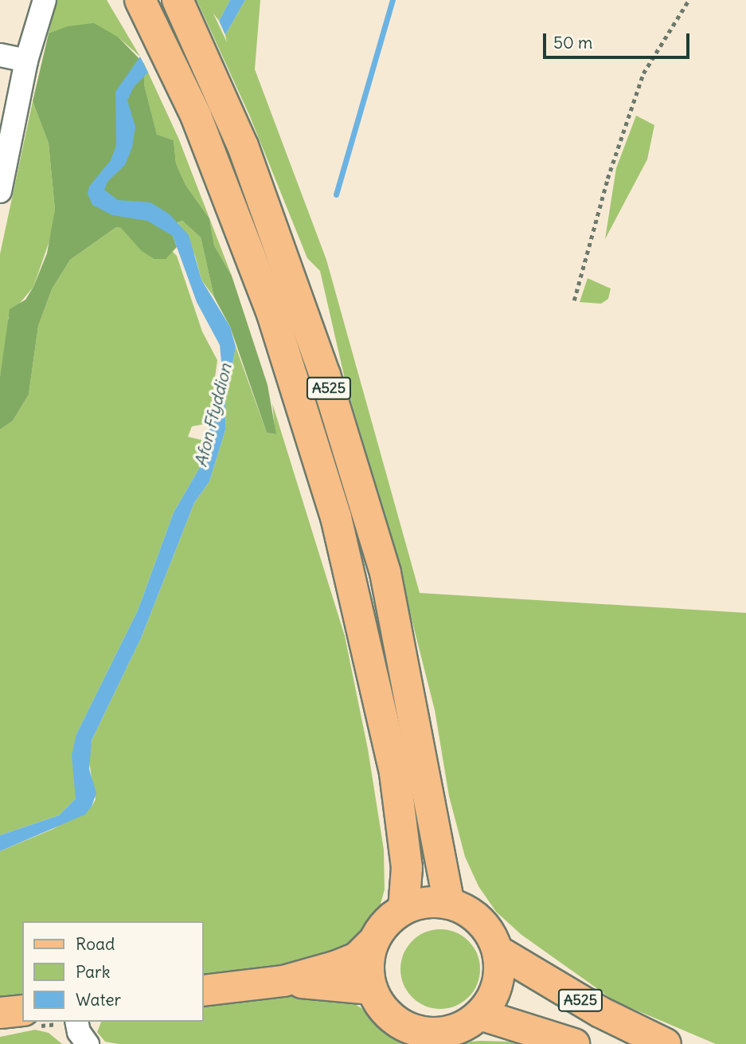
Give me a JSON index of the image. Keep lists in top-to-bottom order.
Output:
{
  "streets": {
    "main road": ["A525"]
  },
  "water": ["Afon Ffyddion"],
  "legend": ["Road", "Park", "Water"],
  "scale_bar": "50 m"
}
